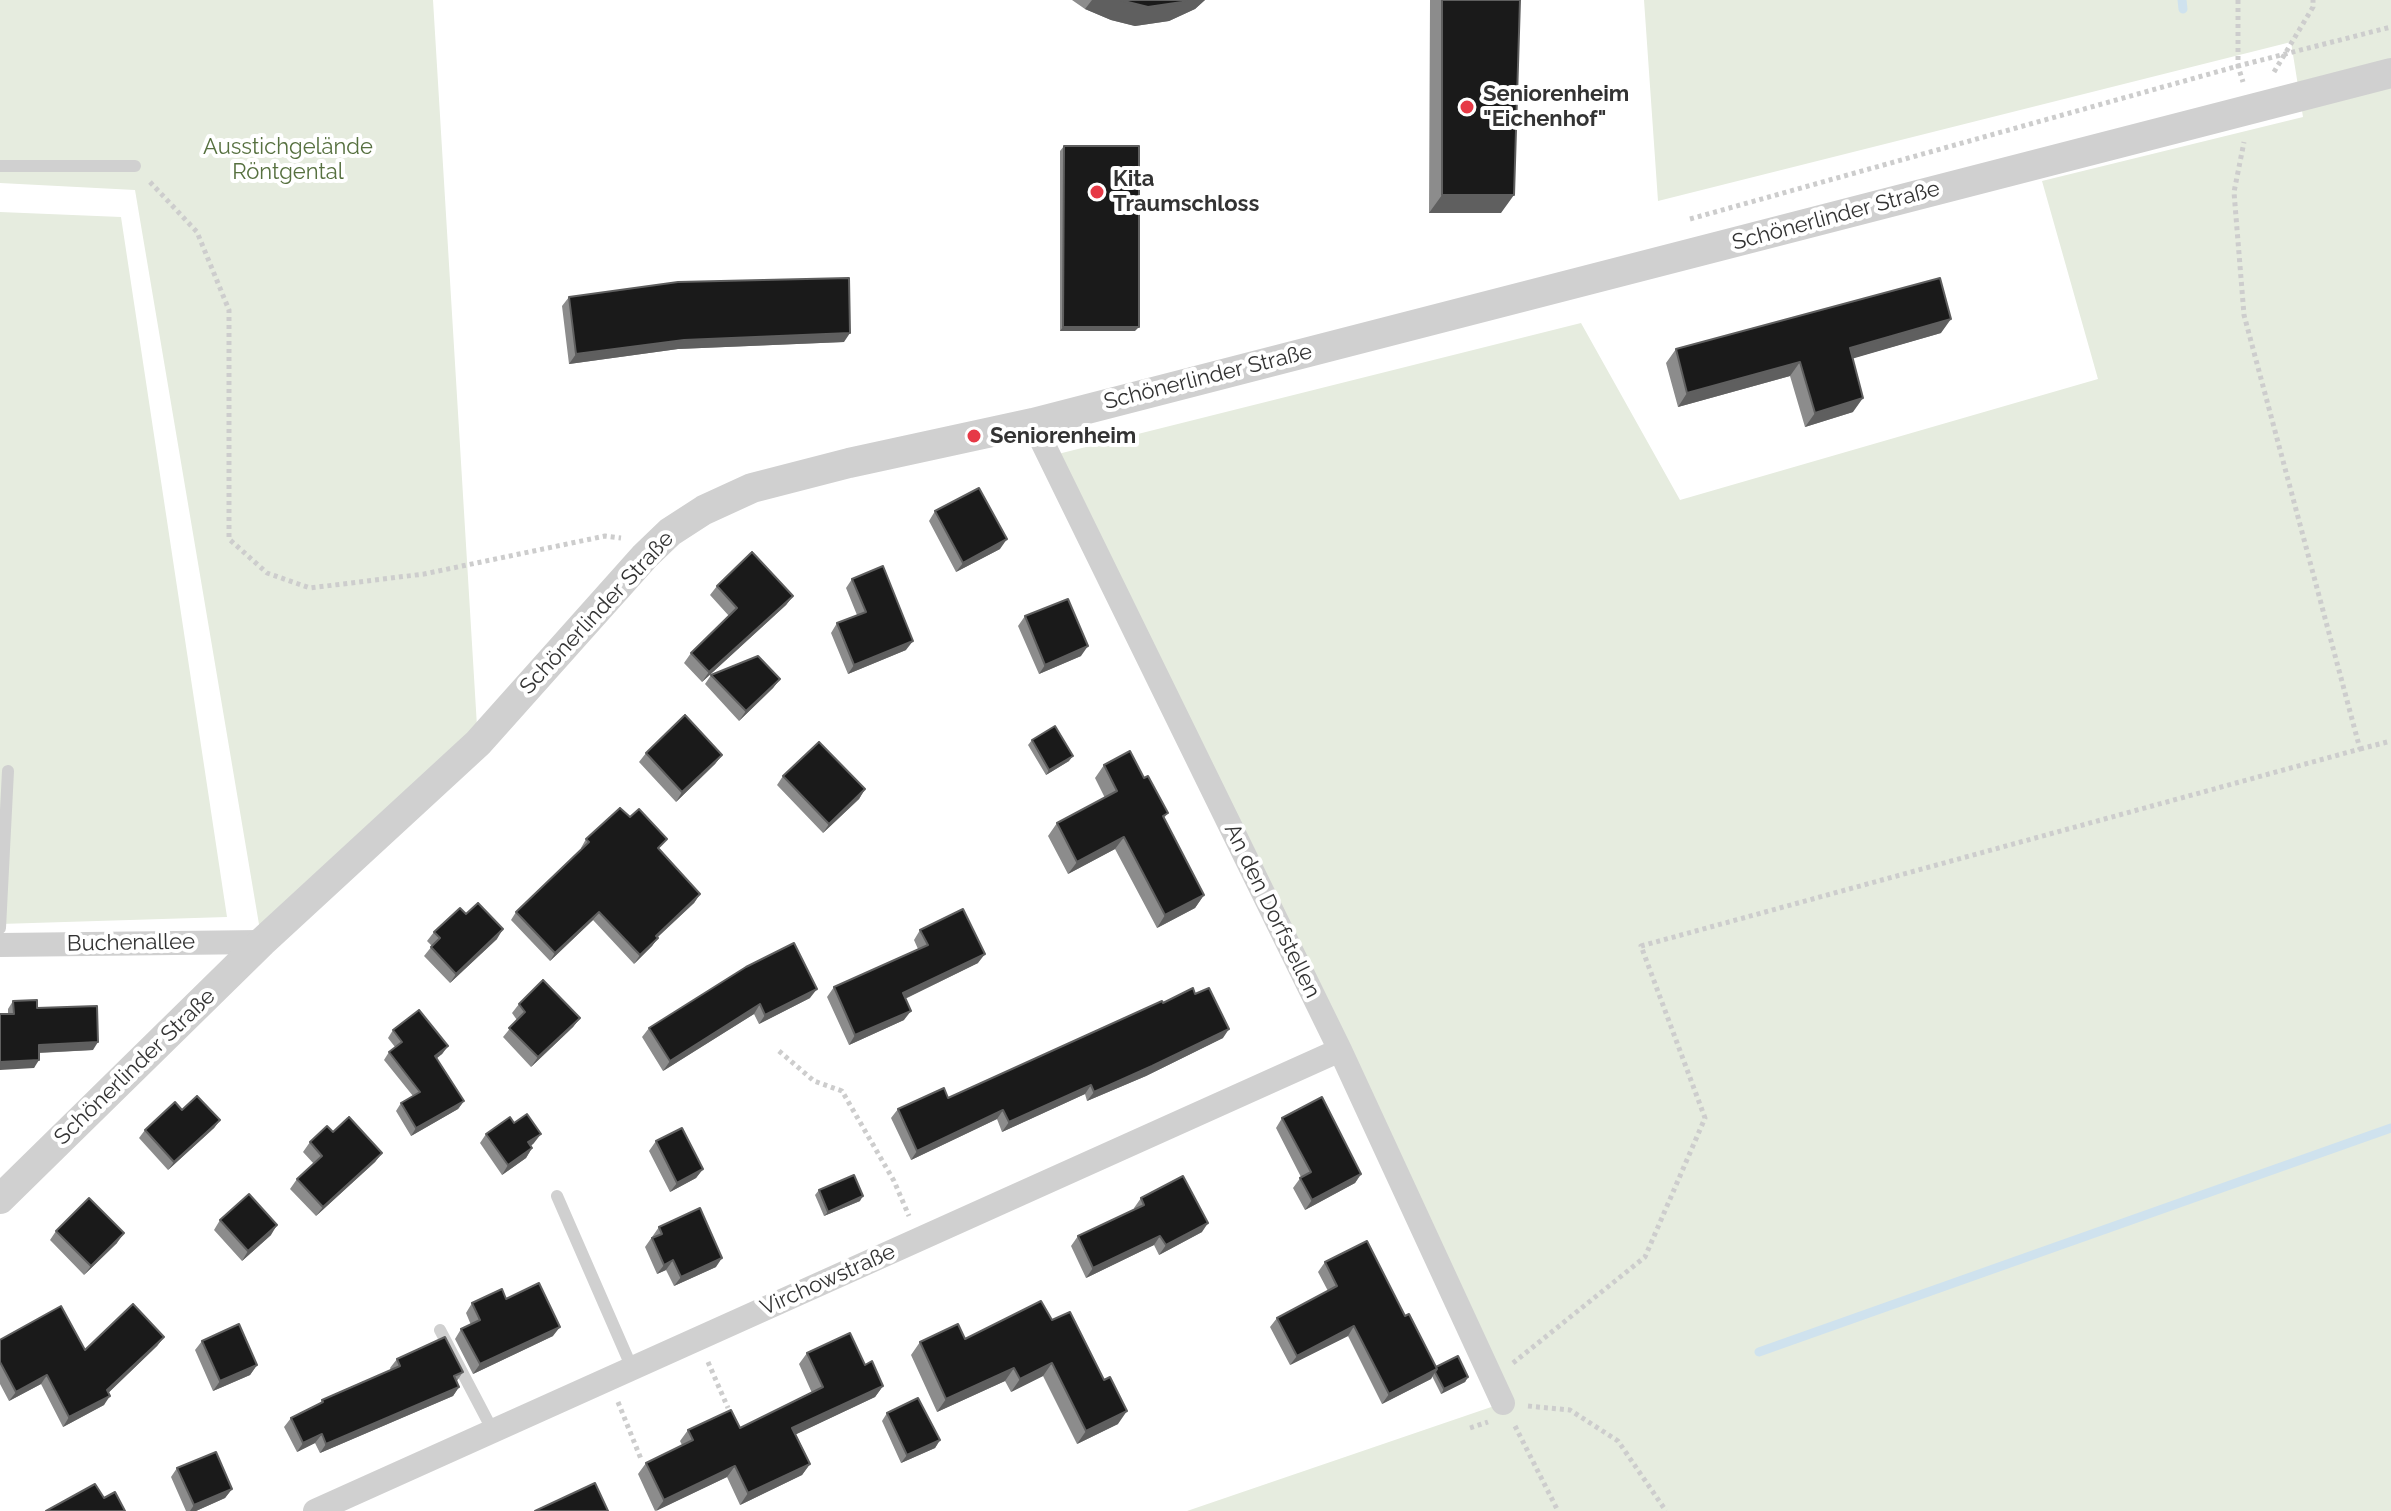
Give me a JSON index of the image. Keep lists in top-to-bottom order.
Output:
{
  "streets": {
    "street": [
      "Schönerlinder Straße",
      "An den Dorfstellen",
      "Buchenallee",
      "Virchowstraße"
    ]
  },
  "crossings": [
    ["Schönerlinder Straße", "An den Dorfstellen"],
    ["Schönerlinder Straße", "Buchenallee"],
    ["An den Dorfstellen", "Virchowstraße"]
  ],
  "parks": ["Ausstichgelände Röntgental"],
  "places": ["Seniorenheim \"Eichenhof\"", "Kita Traumschloss", "Seniorenheim"]
}
